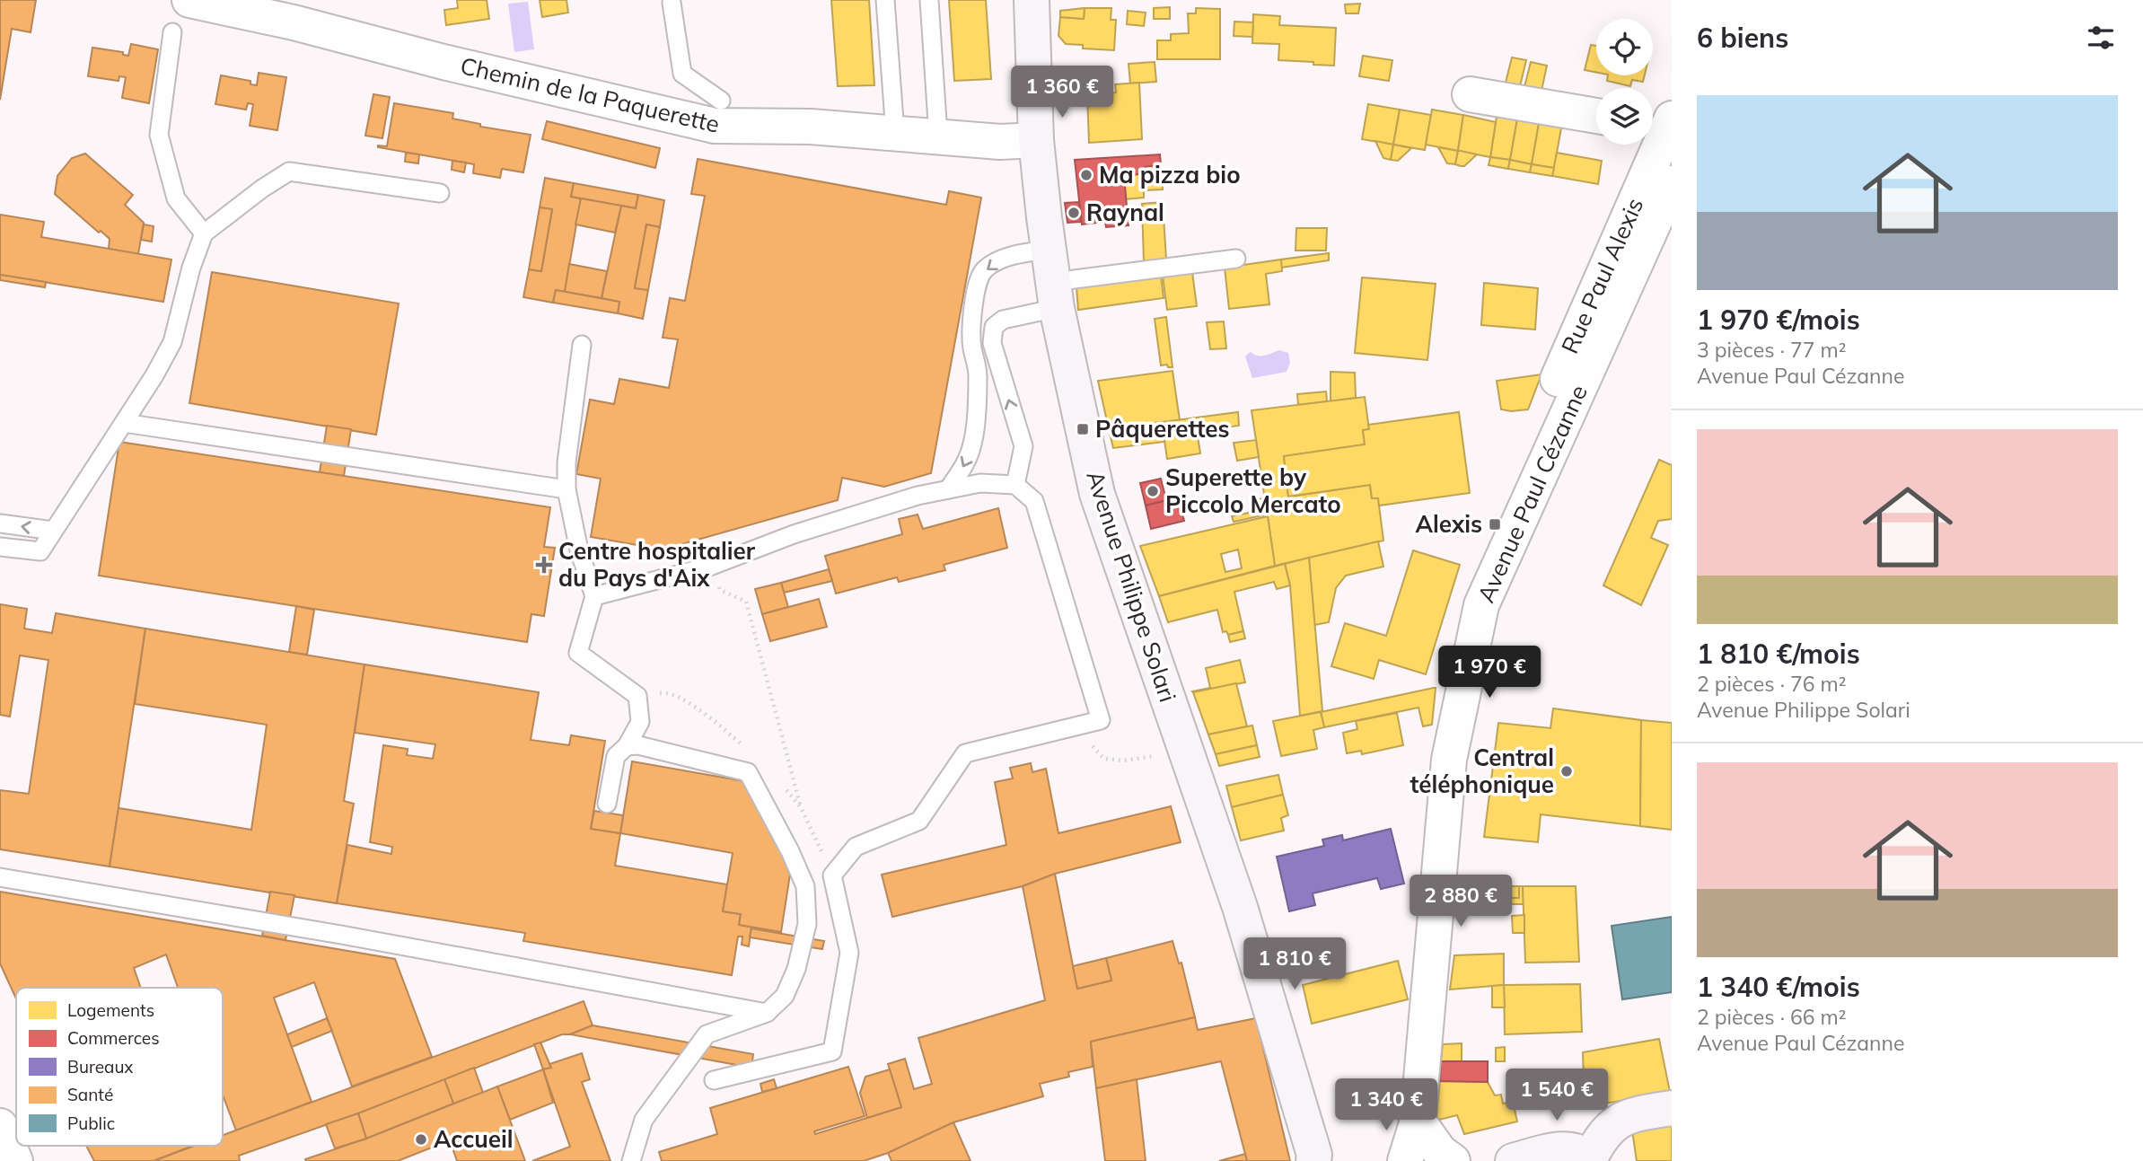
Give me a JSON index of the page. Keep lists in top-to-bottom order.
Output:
{
  "streets": {
    "main road": ["Avenue Philippe Solari"],
    "street": ["Chemin de la Paquerette", "Rue Paul Alexis", "Avenue Paul Cézanne"]
  },
  "crossings": [
    ["Chemin de la Paquerette", "Avenue Philippe Solari"],
    ["Rue Paul Alexis", "Avenue Paul Cézanne"]
  ],
  "places": {
    "other": [
      "Ma pizza bio",
      "Raynal",
      "Superette by Piccolo Mercato",
      "Central téléphonique",
      "Accueil"
    ],
    "transit": ["Pâquerettes", "Alexis"],
    "health": ["Centre hospitalier du Pays d'Aix"]
  },
  "legend": [
    "Logements",
    "Commerces",
    "Bureaux",
    "Santé",
    "Public"
  ],
  "page": {
    "heading": "6 biens",
    "price": [
      "1 360 €",
      "1 970 €",
      "2 880 €",
      "1 810 €",
      "1 540 €",
      "1 340 €"
    ],
    "list": [
      {
        "name": "1 970 €/mois",
        "note": "3 pièces · 77 m² · Avenue Paul Cézanne"
      },
      {
        "name": "1 810 €/mois",
        "note": "2 pièces · 76 m² · Avenue Philippe Solari"
      },
      {
        "name": "1 340 €/mois",
        "note": "2 pièces · 66 m² · Avenue Paul Cézanne"
      }
    ]
  }
}
